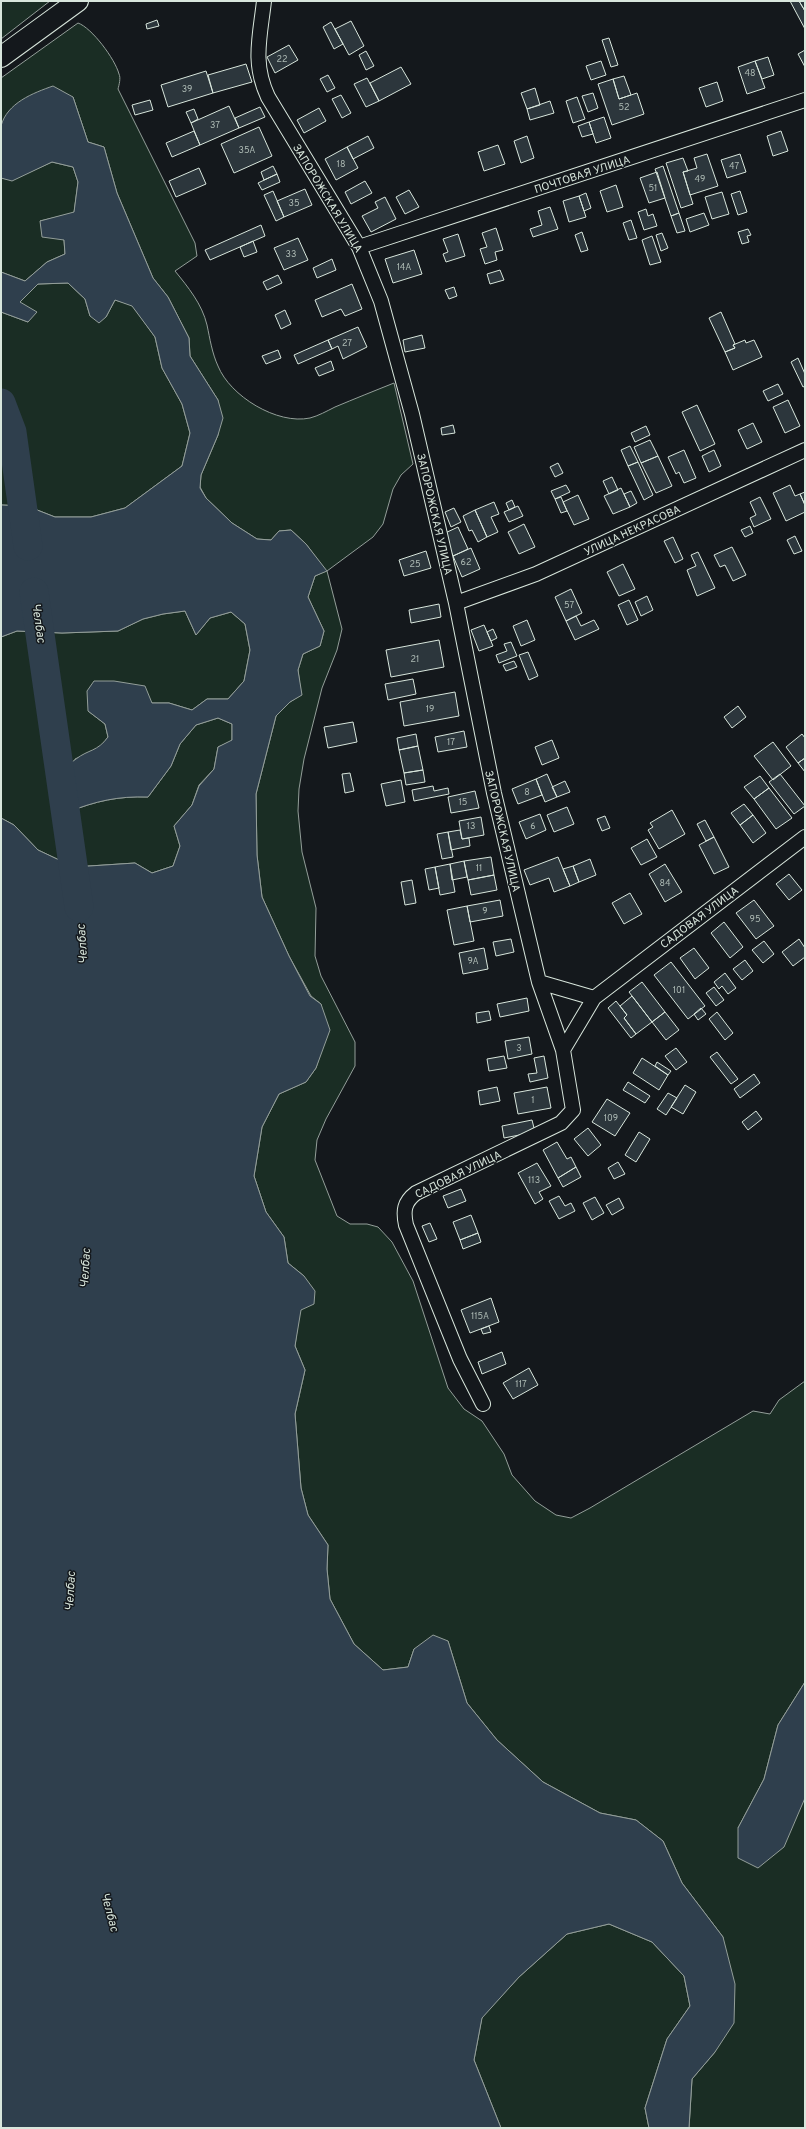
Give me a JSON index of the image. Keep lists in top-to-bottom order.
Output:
{
  "streets": {
    "street": [
      "ПОЧТОВАЯ УЛИЦА",
      "ЗАПОРОЖСКАЯ УЛИЦА",
      "УЛИЦА НЕКРАСОВА",
      "САДОВАЯ УЛИЦА"
    ]
  },
  "crossings": [
    ["ПОЧТОВАЯ УЛИЦА", "ЗАПОРОЖСКАЯ УЛИЦА"],
    ["ЗАПОРОЖСКАЯ УЛИЦА", "УЛИЦА НЕКРАСОВА"],
    ["ЗАПОРОЖСКАЯ УЛИЦА", "САДОВАЯ УЛИЦА"]
  ],
  "water": ["Челбас"],
  "house_numbers": [
    "22",
    "48",
    "39",
    "52",
    "37",
    "35А",
    "18",
    "47",
    "49",
    "51",
    "35",
    "33",
    "14А",
    "27",
    "62",
    "25",
    "57",
    "21",
    "19",
    "17",
    "8",
    "15",
    "13",
    "6",
    "11",
    "84",
    "9",
    "95",
    "9А",
    "101",
    "3",
    "1",
    "109",
    "113",
    "115А",
    "117"
  ]
}
